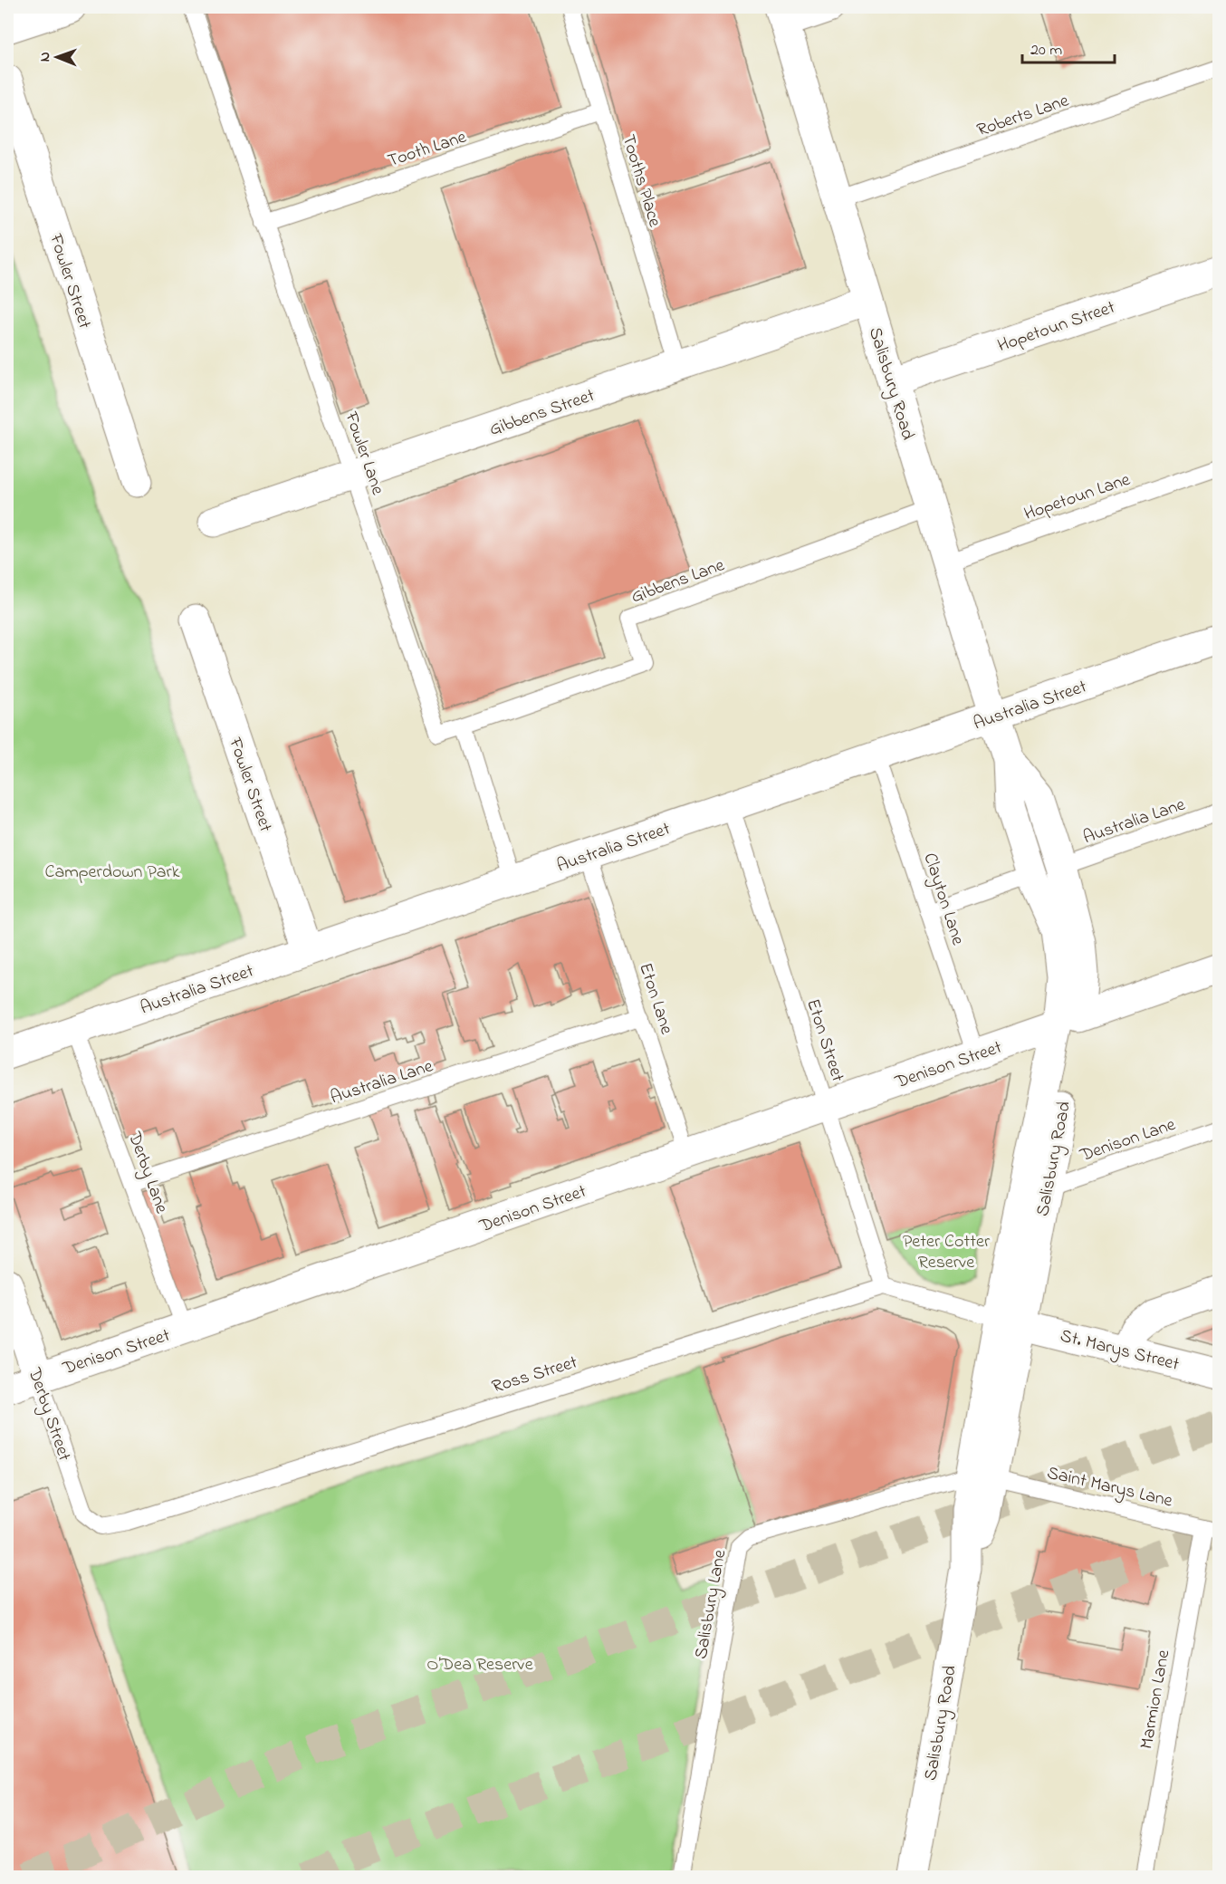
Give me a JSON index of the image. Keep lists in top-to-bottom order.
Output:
{
  "streets": {
    "street": [
      "Fowler Street",
      "Hopetoun Street",
      "Salisbury Road",
      "Gibbens Street",
      "Australia Street",
      "Denison Street",
      "St. Marys Street",
      "Derby Street"
    ],
    "lane": [
      "Roberts Lane",
      "Tooth Lane",
      "Tooths Place",
      "Fowler Lane",
      "Hopetoun Lane",
      "Gibbens Lane",
      "Australia Lane",
      "Clayton Lane",
      "Eton Lane",
      "Eton Street",
      "Denison Lane",
      "Derby Lane",
      "Ross Street",
      "Saint Marys Lane",
      "Salisbury Lane",
      "Marmion Lane"
    ]
  },
  "crossings": [
    ["Roberts Lane", "Salisbury Road"],
    ["Tooth Lane", "Tooths Place"],
    ["Tooth Lane", "Fowler Lane"],
    ["Tooths Place", "Gibbens Street"],
    ["Fowler Street", "Australia Street"],
    ["Hopetoun Street", "Salisbury Road"],
    ["Salisbury Road", "Gibbens Street"],
    ["Salisbury Road", "Hopetoun Lane"],
    ["Salisbury Road", "Gibbens Lane"],
    ["Salisbury Road", "Australia Street"],
    ["Salisbury Road", "Australia Lane"],
    ["Salisbury Road", "Denison Street"],
    ["Salisbury Road", "Denison Lane"],
    ["Salisbury Road", "St. Marys Street"],
    ["Salisbury Road", "Saint Marys Lane"],
    ["Salisbury Road", "Salisbury Lane"],
    ["Gibbens Street", "Fowler Lane"],
    ["Fowler Lane", "Gibbens Lane"],
    ["Australia Street", "Clayton Lane"],
    ["Australia Street", "Eton Lane"],
    ["Australia Street", "Eton Street"],
    ["Australia Street", "Derby Lane"],
    ["Australia Lane", "Eton Lane"],
    ["Australia Lane", "Derby Lane"],
    ["Clayton Lane", "Denison Street"],
    ["Eton Lane", "Denison Street"],
    ["Eton Street", "Denison Street"],
    ["Eton Street", "Ross Street"],
    ["Denison Street", "Derby Lane"],
    ["Denison Street", "Derby Street"],
    ["Ross Street", "Derby Street"],
    ["Saint Marys Lane", "Salisbury Lane"],
    ["Saint Marys Lane", "Marmion Lane"]
  ],
  "parks": ["Camperdown Park", "Peter Cotter Reserve", "O’Dea Reserve"],
  "scale_bar": "20 m",
  "north": "left"
}
